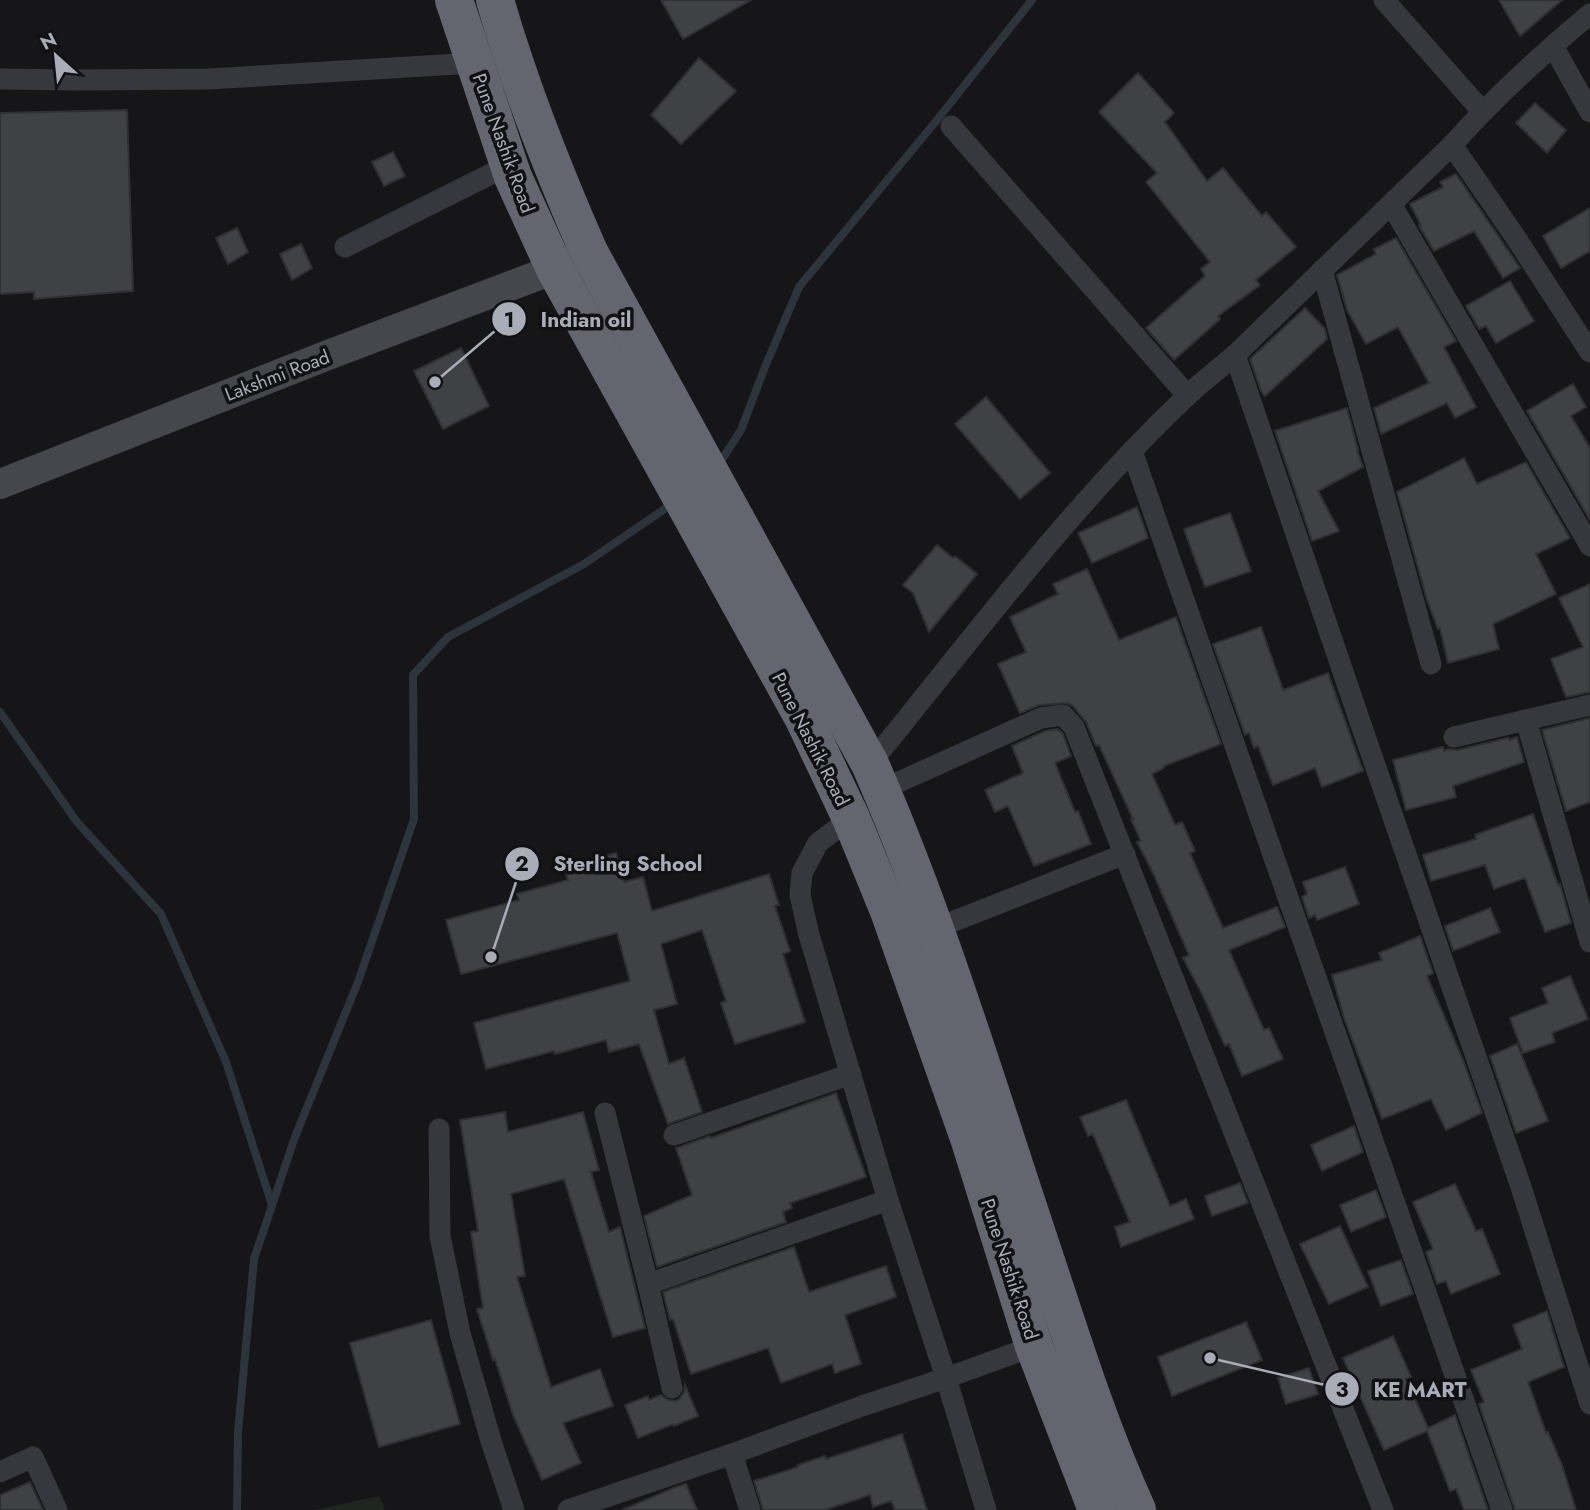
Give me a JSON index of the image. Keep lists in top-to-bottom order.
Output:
{
  "streets": {
    "highway": ["Pune Nashik Road"],
    "main road": ["Lakshmi Road"]
  },
  "crossings": [
    ["Pune Nashik Road", "Lakshmi Road"]
  ],
  "places": ["Indian oil", "Sterling School", "KE MART"],
  "north": "top left"
}
